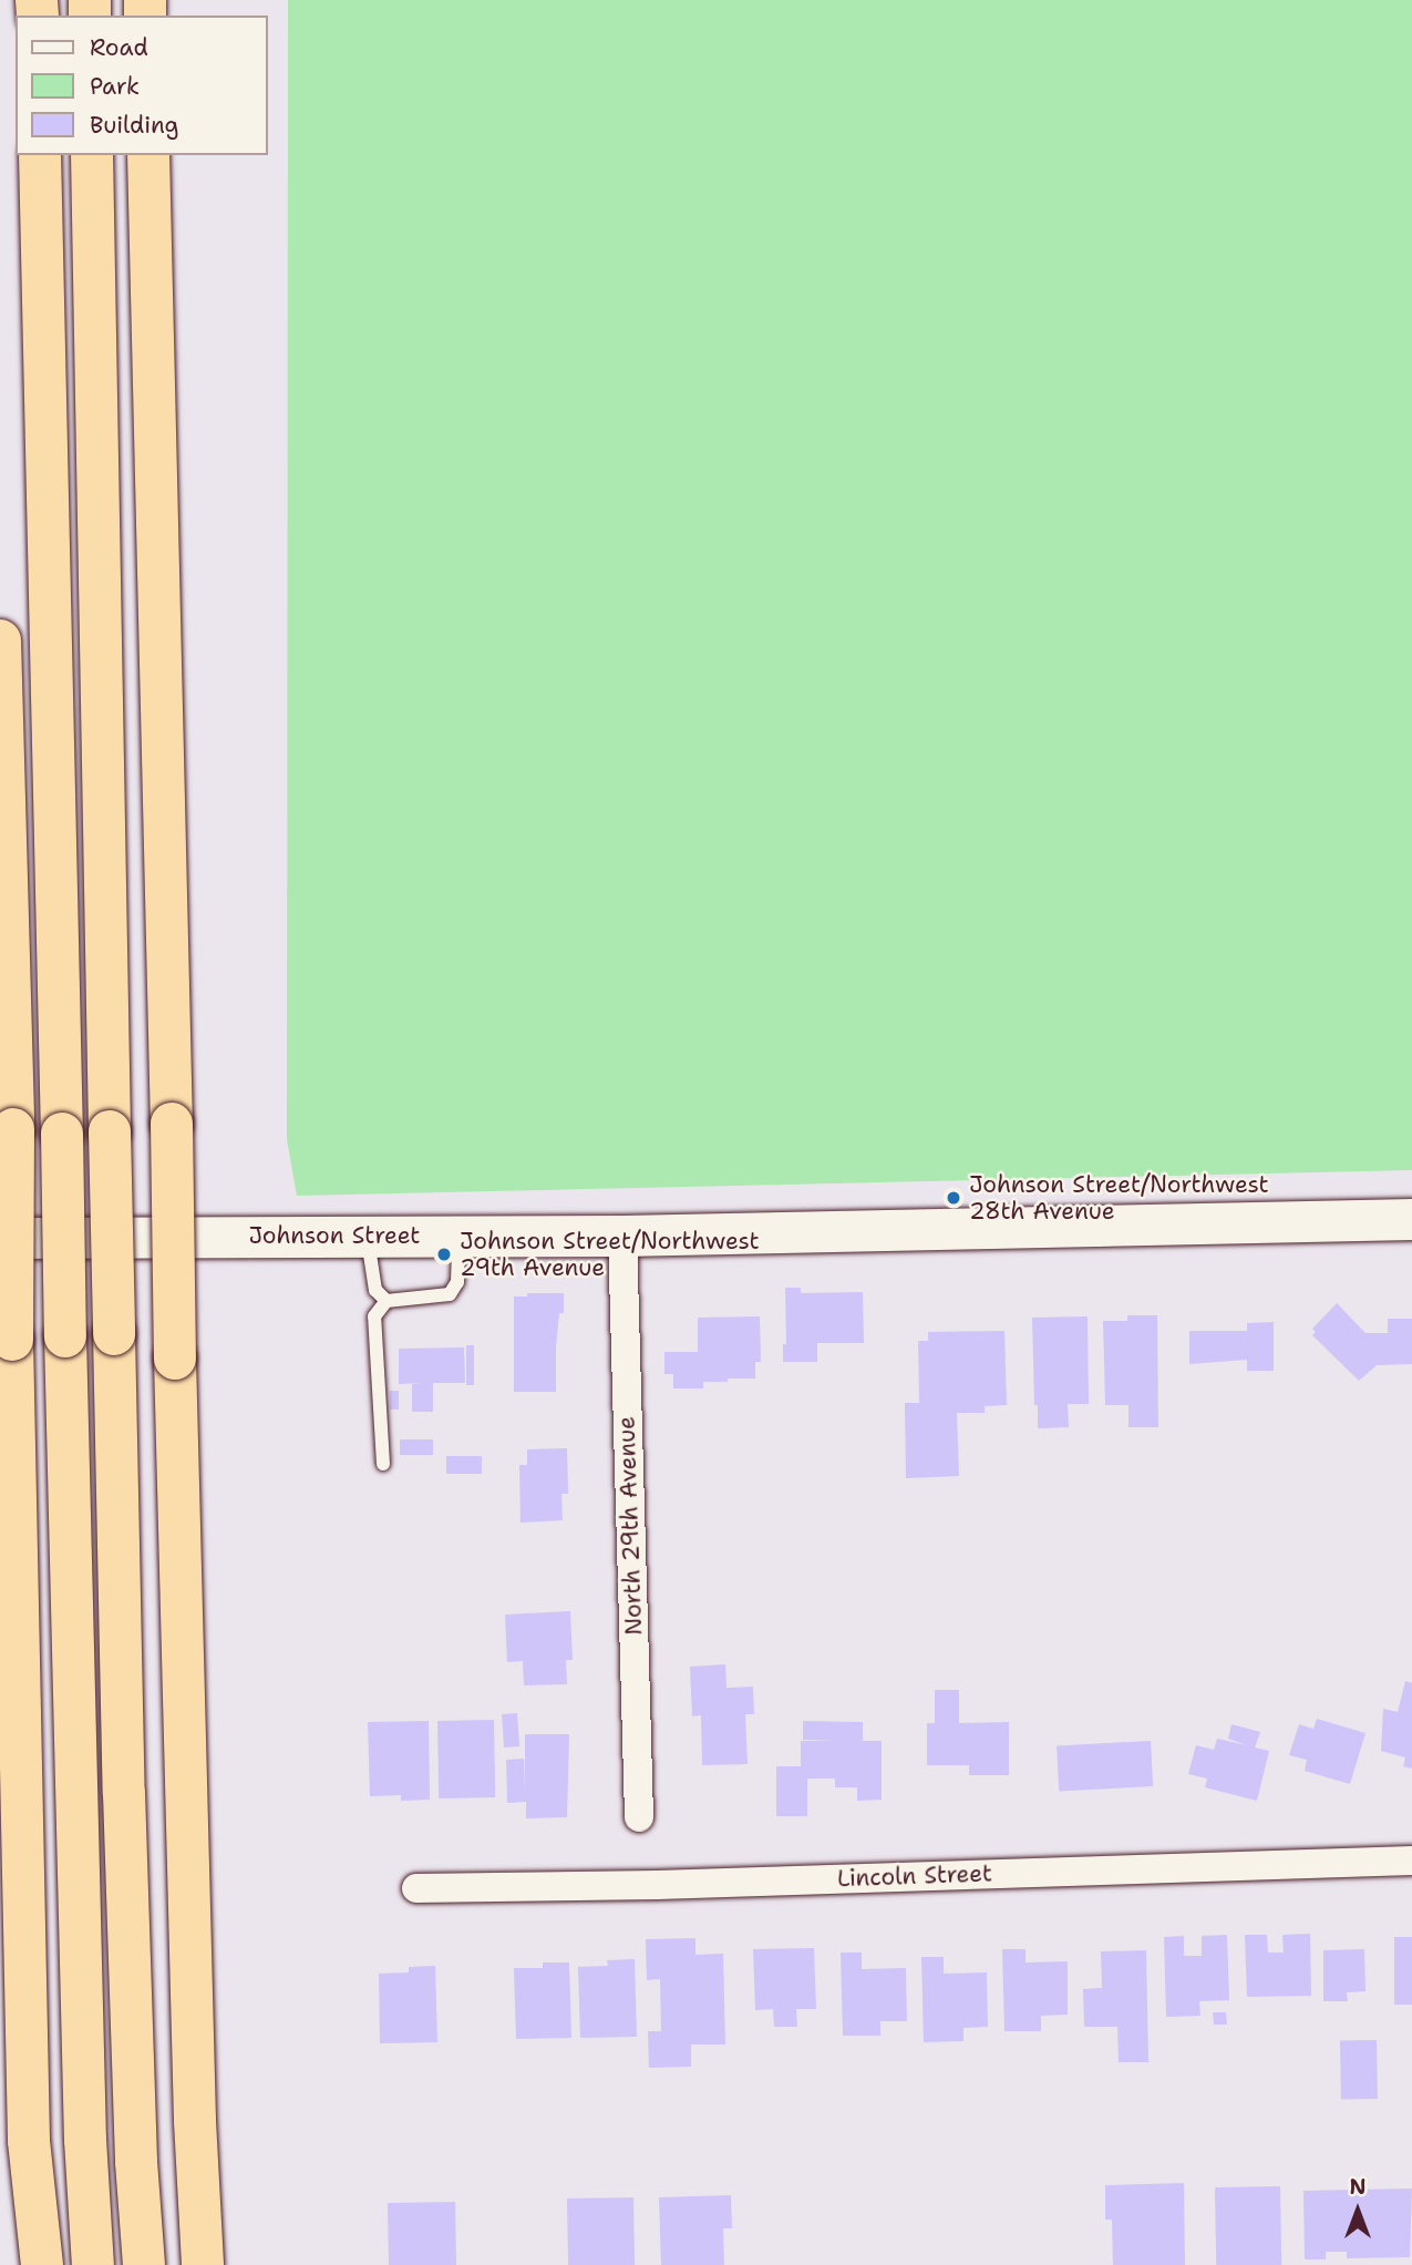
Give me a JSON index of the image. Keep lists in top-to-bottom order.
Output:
{
  "streets": {
    "street": ["Johnson Street", "North 29th Avenue", "Lincoln Street"]
  },
  "crossings": [
    ["Johnson Street", "North 29th Avenue"]
  ],
  "places": ["Johnson Street/Northwest 28th Avenue", "Johnson Street/Northwest 29th Avenue"],
  "legend": ["Road", "Park", "Building"],
  "north": "top"
}
